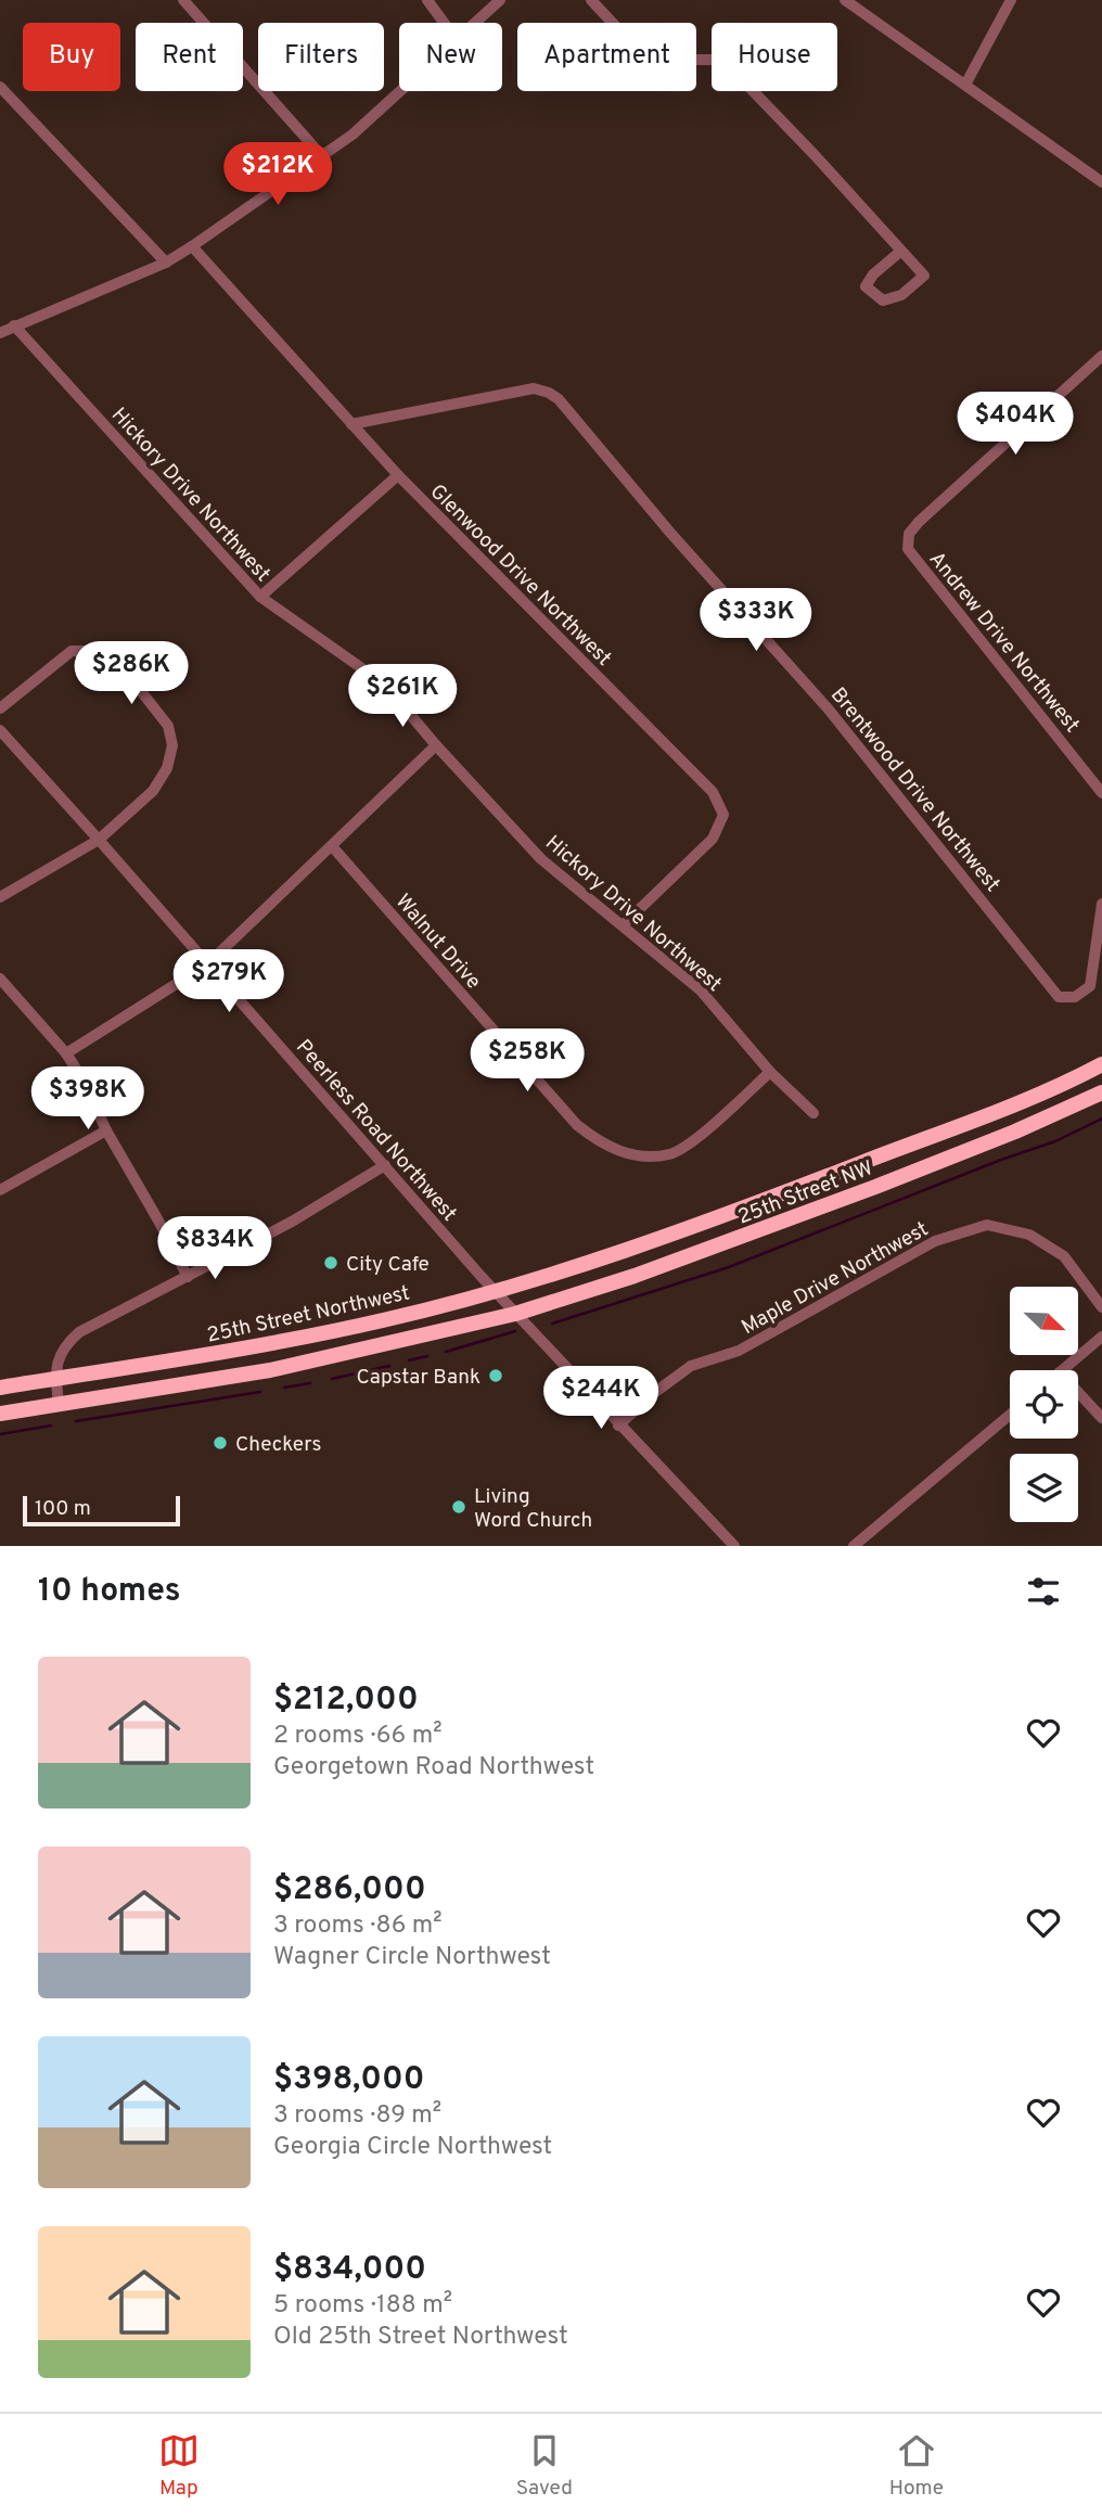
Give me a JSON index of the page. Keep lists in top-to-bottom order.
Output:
{
  "streets": {
    "highway": ["25th Street NW", "25th Street Northwest"],
    "street": [
      "Hickory Drive Northwest",
      "Glenwood Drive Northwest",
      "Andrew Drive Northwest",
      "Brentwood Drive Northwest",
      "Walnut Drive",
      "Peerless Road Northwest",
      "Maple Drive Northwest"
    ]
  },
  "crossings": [
    ["Hickory Drive Northwest", "Glenwood Drive Northwest"],
    ["Hickory Drive Northwest", "Walnut Drive"],
    ["Glenwood Drive Northwest", "Brentwood Drive Northwest"],
    ["Peerless Road Northwest", "25th Street NW"],
    ["Peerless Road Northwest", "Maple Drive Northwest"],
    ["Peerless Road Northwest", "25th Street Northwest"],
    ["25th Street NW", "25th Street Northwest"]
  ],
  "places": [
    "City Cafe",
    "Capstar Bank",
    "Checkers",
    "Living Word Church"
  ],
  "scale_bar": "100 m",
  "north": "bottom right",
  "page": {
    "chip": [
      "Buy",
      "Rent",
      "Filters",
      "New",
      "Apartment",
      "House"
    ],
    "price": [
      "$212K",
      "$404K",
      "$333K",
      "$286K",
      "$261K",
      "$279K",
      "$258K",
      "$398K",
      "$834K",
      "$244K"
    ],
    "scale": "100 m",
    "heading": "10 homes",
    "list": [
      {
        "name": "$212,000",
        "note": "2 rooms · 66 m² · Georgetown Road Northwest"
      },
      {
        "name": "$286,000",
        "note": "3 rooms · 86 m² · Wagner Circle Northwest"
      },
      {
        "name": "$398,000",
        "note": "3 rooms · 89 m² · Georgia Circle Northwest"
      },
      {
        "name": "$834,000",
        "note": "5 rooms · 188 m² · Old 25th Street Northwest"
      }
    ],
    "tabs": ["Map", "Saved", "Home"]
  }
}
